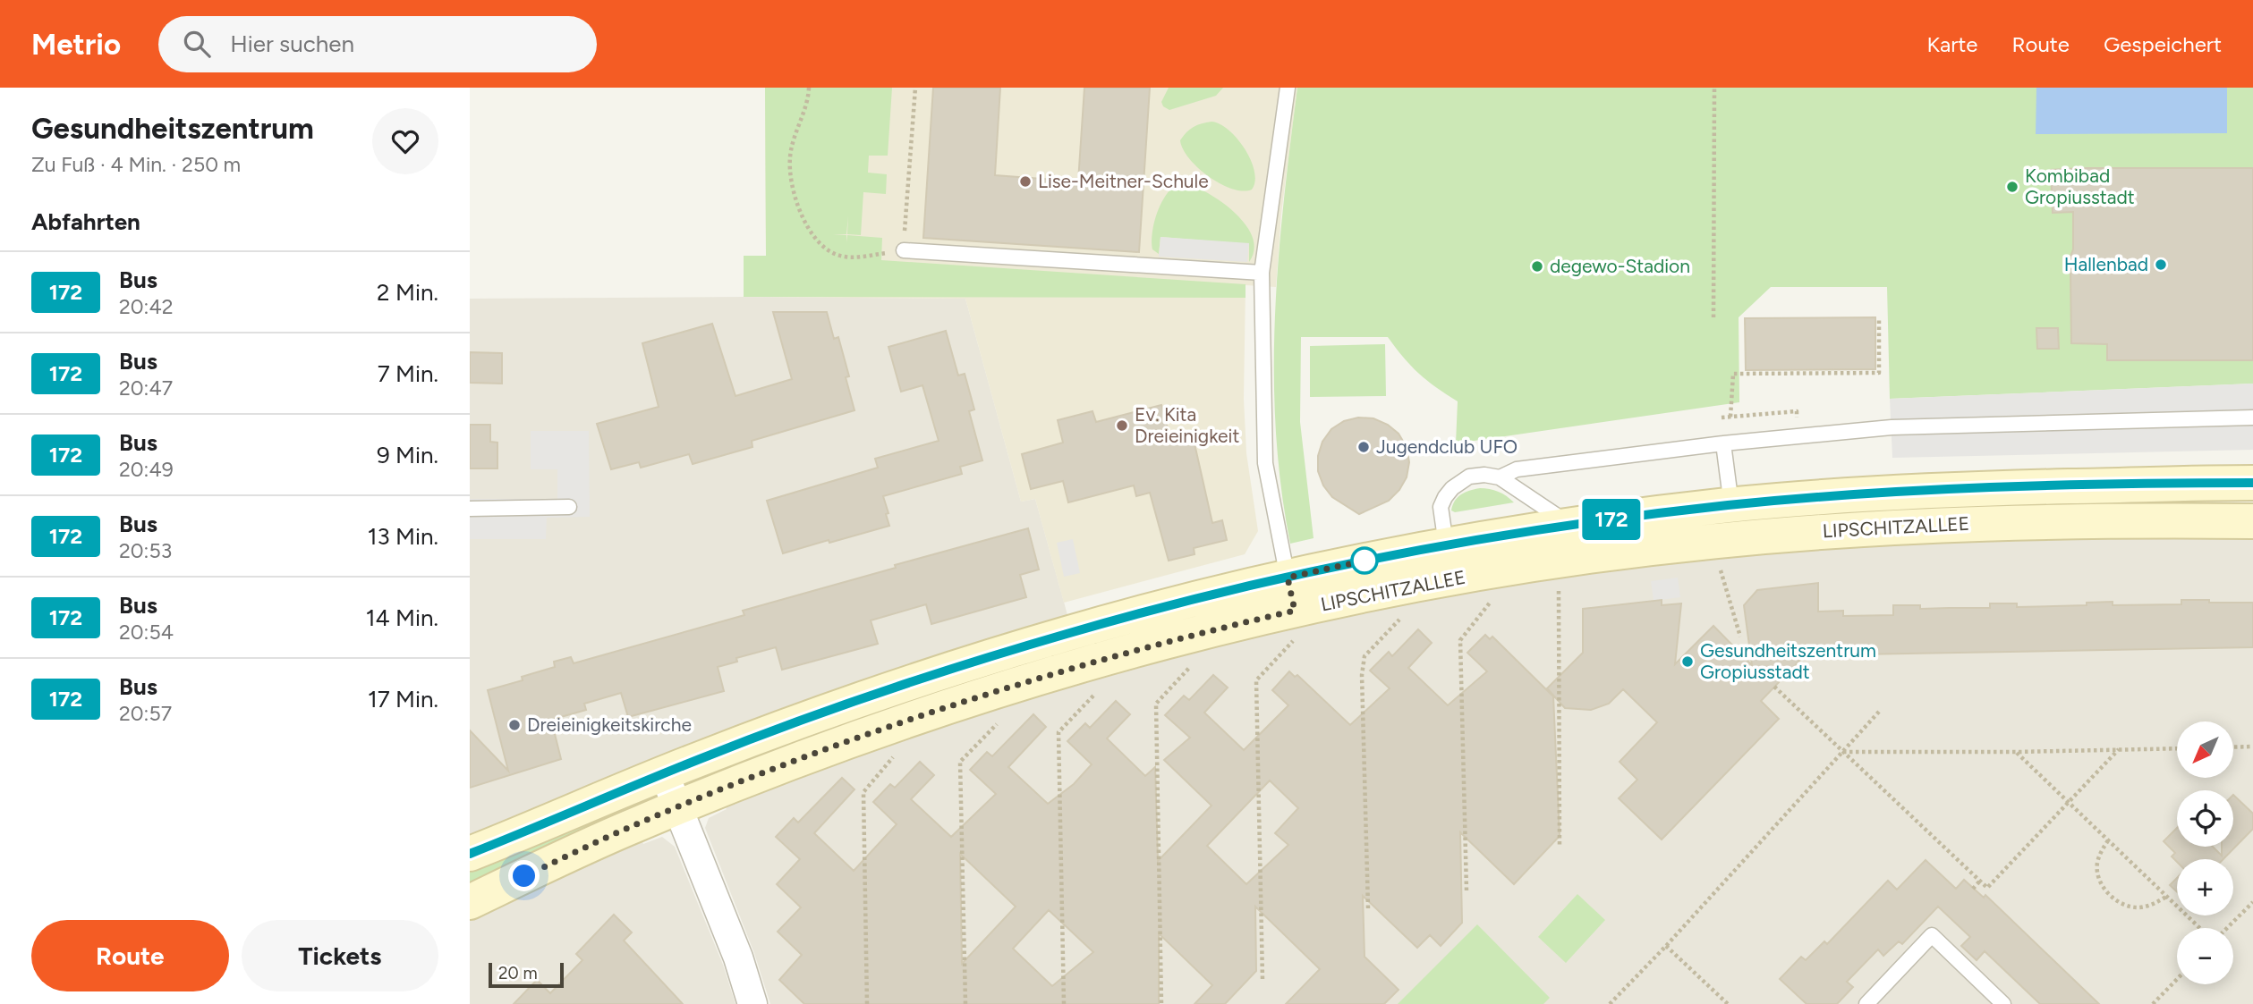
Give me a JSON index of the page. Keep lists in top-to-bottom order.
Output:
{
  "streets": {
    "street": ["LIPSCHITZALLEE"]
  },
  "places": [
    "Lise-Meitner-Schule",
    "Kombibad Gropiusstadt",
    "Hallenbad",
    "degewo-Stadion",
    "Ev. Kita Dreieinigkeit",
    "Jugendclub UFO",
    "Gesundheitszentrum Gropiusstadt",
    "Dreieinigkeitskirche"
  ],
  "lines": ["bus line 172"],
  "scale_bar": "20 m",
  "north": "bottom left",
  "page": {
    "header": "Metrio",
    "search": "Hier suchen",
    "nav": ["Karte", "Route", "Gespeichert"],
    "heading": [
      ["Gesundheitszentrum", "Zu Fuß · 4 Min. · 250 m"],
      "Abfahrten"
    ],
    "on_map": "172",
    "list": [
      {
        "mark": "172",
        "name": "Bus",
        "note": "20:42",
        "value": "2 Min."
      },
      {
        "mark": "172",
        "name": "Bus",
        "note": "20:47",
        "value": "7 Min."
      },
      {
        "mark": "172",
        "name": "Bus",
        "note": "20:49",
        "value": "9 Min."
      },
      {
        "mark": "172",
        "name": "Bus",
        "note": "20:53",
        "value": "13 Min."
      },
      {
        "mark": "172",
        "name": "Bus",
        "note": "20:54",
        "value": "14 Min."
      },
      {
        "mark": "172",
        "name": "Bus",
        "note": "20:57",
        "value": "17 Min."
      }
    ],
    "map_buttons": ["+", "−"],
    "buttons": ["Route", "Tickets"],
    "scale": "20 m"
  }
}
